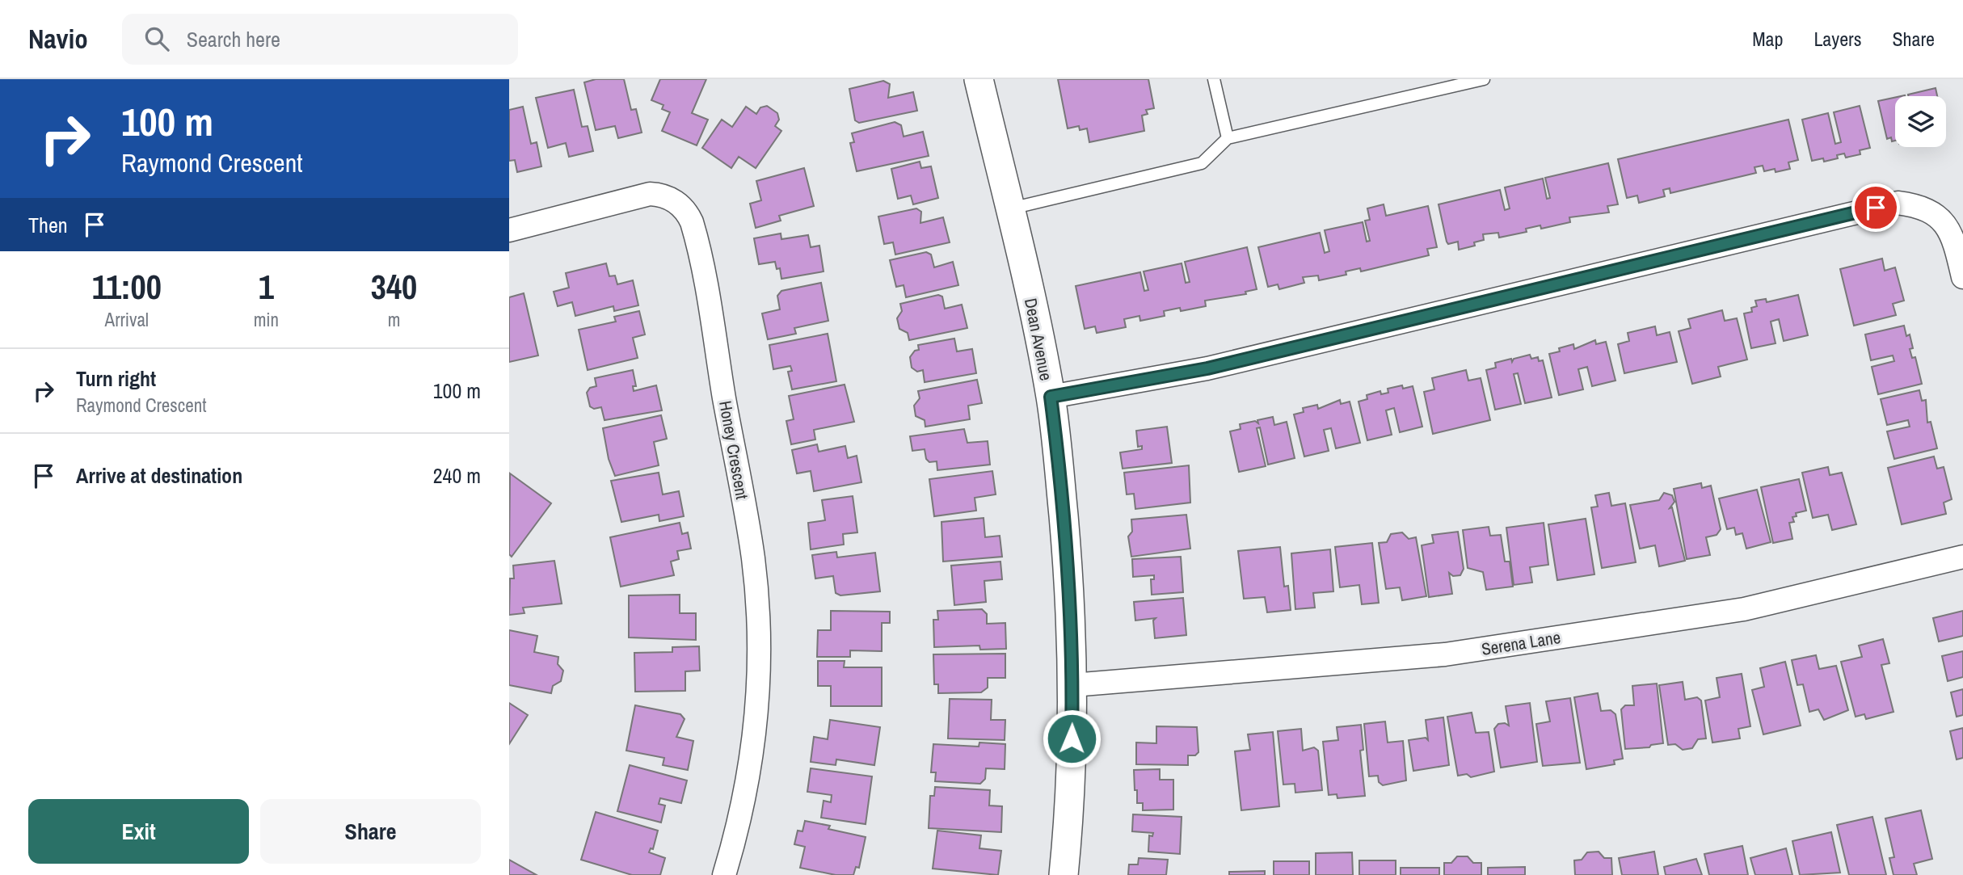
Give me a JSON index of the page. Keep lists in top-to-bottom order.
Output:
{
  "streets": {
    "street": ["Dean Avenue", "Honey Crescent", "Serena Lane"]
  },
  "crossings": [
    ["Dean Avenue", "Serena Lane"]
  ],
  "page": {
    "header": "Navio",
    "search": "Search here",
    "nav": ["Map", "Layers", "Share"],
    "turn": ["100 m", "Raymond Crescent"],
    "then": "Then",
    "eta": [
      "11:00",
      "Arrival",
      "1",
      "min",
      "340",
      "m"
    ],
    "list": [
      {
        "name": "Turn right",
        "note": "Raymond Crescent",
        "value": "100 m"
      },
      {
        "name": "Arrive at destination",
        "value": "240 m"
      }
    ],
    "buttons": ["Exit", "Share"]
  }
}
